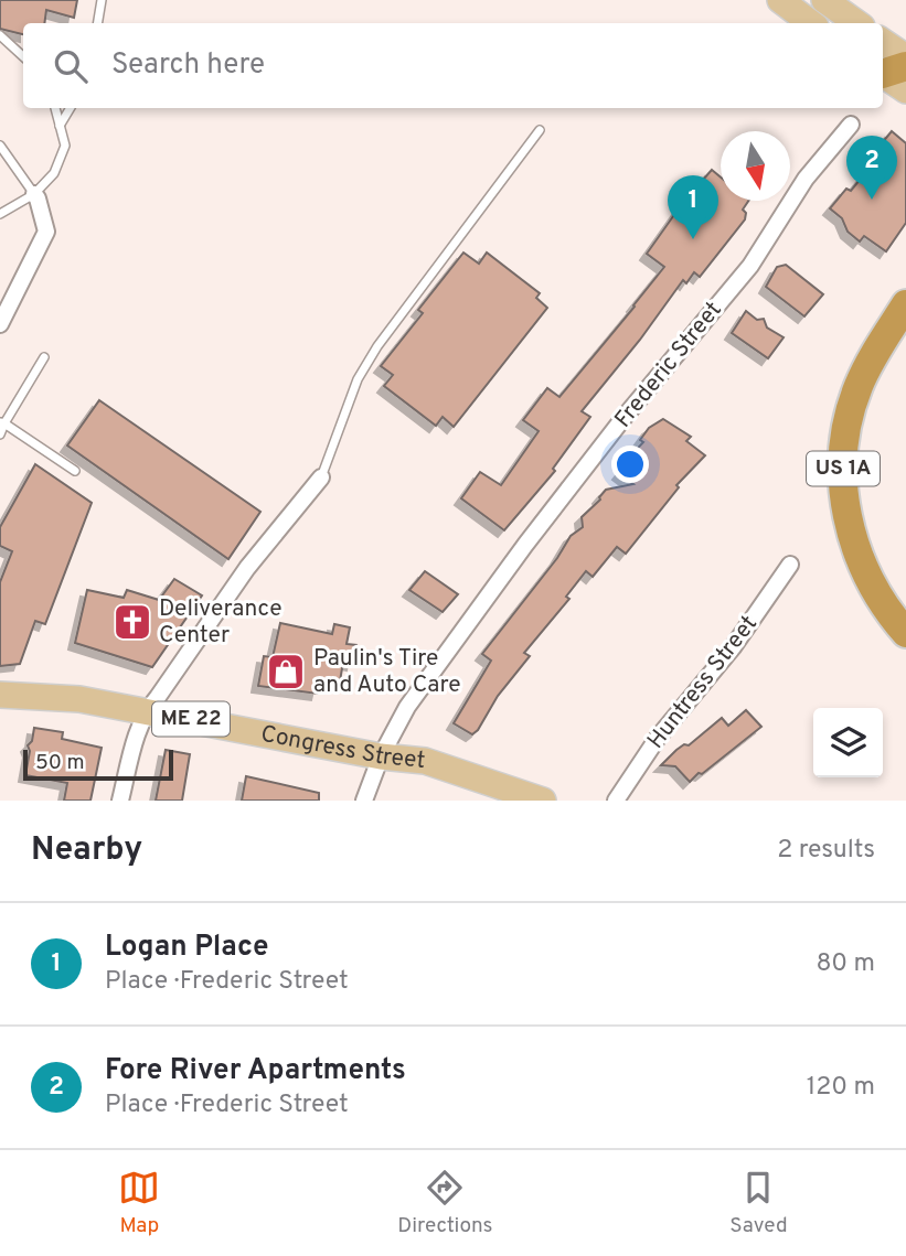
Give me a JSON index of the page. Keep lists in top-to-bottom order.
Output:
{
  "streets": {
    "highway": ["US 1A"],
    "main road": ["ME 22", "Congress Street"],
    "street": ["Frederic Street", "Huntress Street"]
  },
  "crossings": [
    ["Frederic Street", "Congress Street"]
  ],
  "places": {
    "church": ["Deliverance Center"],
    "shop": ["Paulin's Tire and Auto Care"]
  },
  "scale_bar": "50 m",
  "north": "bottom",
  "page": {
    "search": "Search here",
    "pins": ["2", "1"],
    "scale": "50 m",
    "heading": ["Nearby", "2 results"],
    "list": [
      {
        "mark": "1",
        "name": "Logan Place",
        "note": "Place · Frederic Street",
        "value": "80 m"
      },
      {
        "mark": "2",
        "name": "Fore River Apartments",
        "note": "Place · Frederic Street",
        "value": "120 m"
      }
    ],
    "nav": ["Map", "Directions", "Saved"]
  }
}
